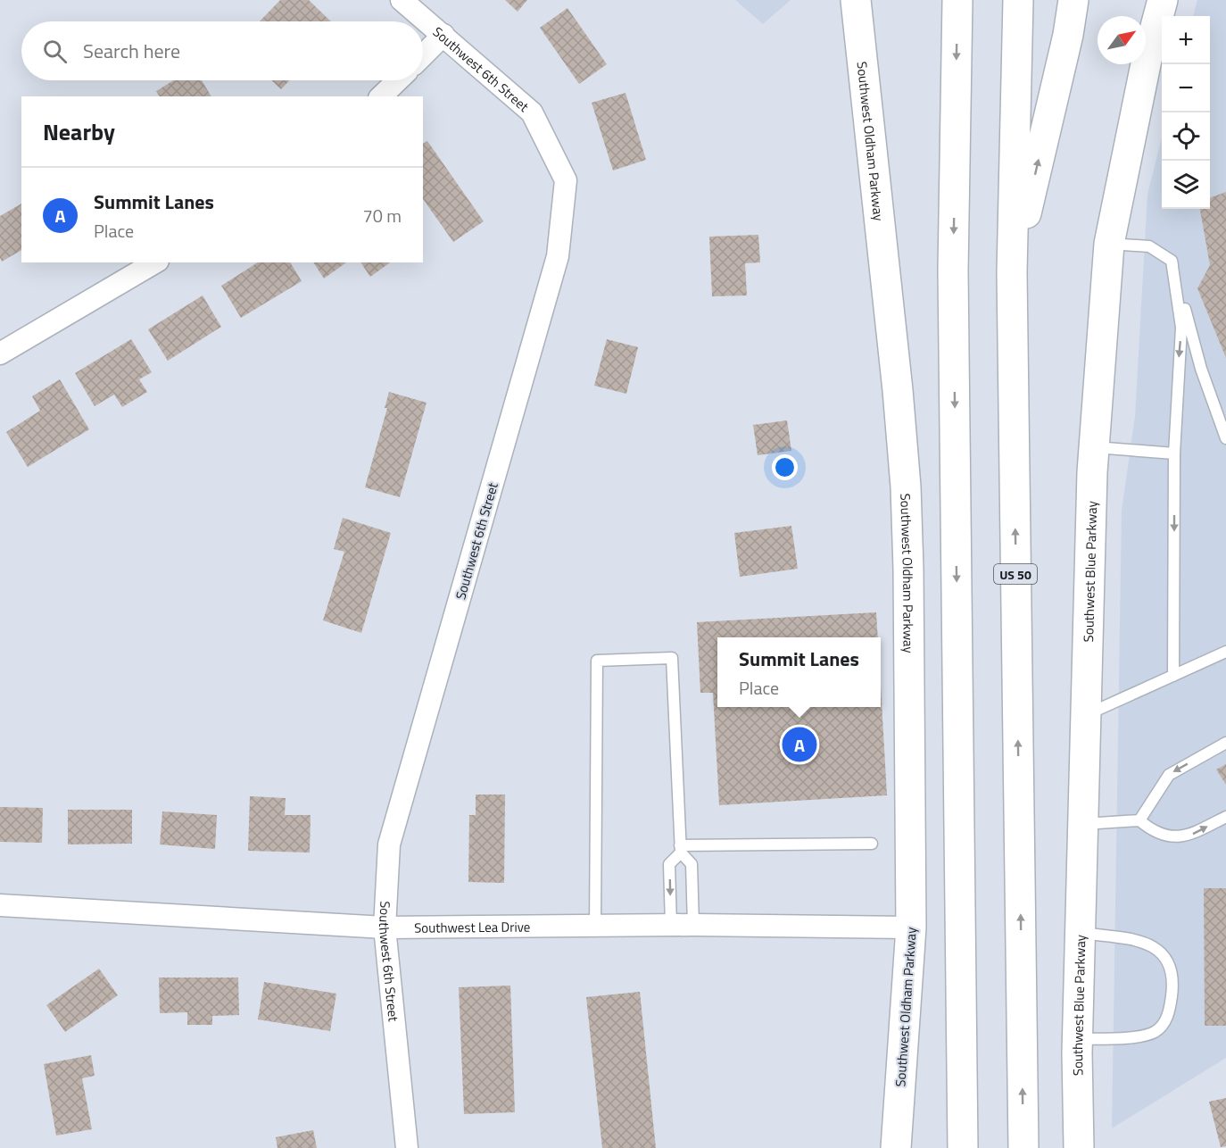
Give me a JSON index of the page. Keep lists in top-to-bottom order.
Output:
{
  "streets": {
    "main road": ["Southwest Oldham Parkway", "Southwest Blue Parkway", "US 50"],
    "street": ["Southwest 6th Street", "Southwest Lea Drive"]
  },
  "crossings": [
    ["Southwest 6th Street", "Southwest Lea Drive"],
    ["Southwest Oldham Parkway", "Southwest Lea Drive"]
  ],
  "north": "top right",
  "page": {
    "map_buttons": ["+", "−"],
    "search": "Search here",
    "heading": "Nearby",
    "list": [
      {
        "mark": "A",
        "name": "Summit Lanes",
        "note": "Place",
        "value": "70 m"
      }
    ],
    "popup": ["Summit Lanes", "Place"],
    "pins": "A"
  }
}
